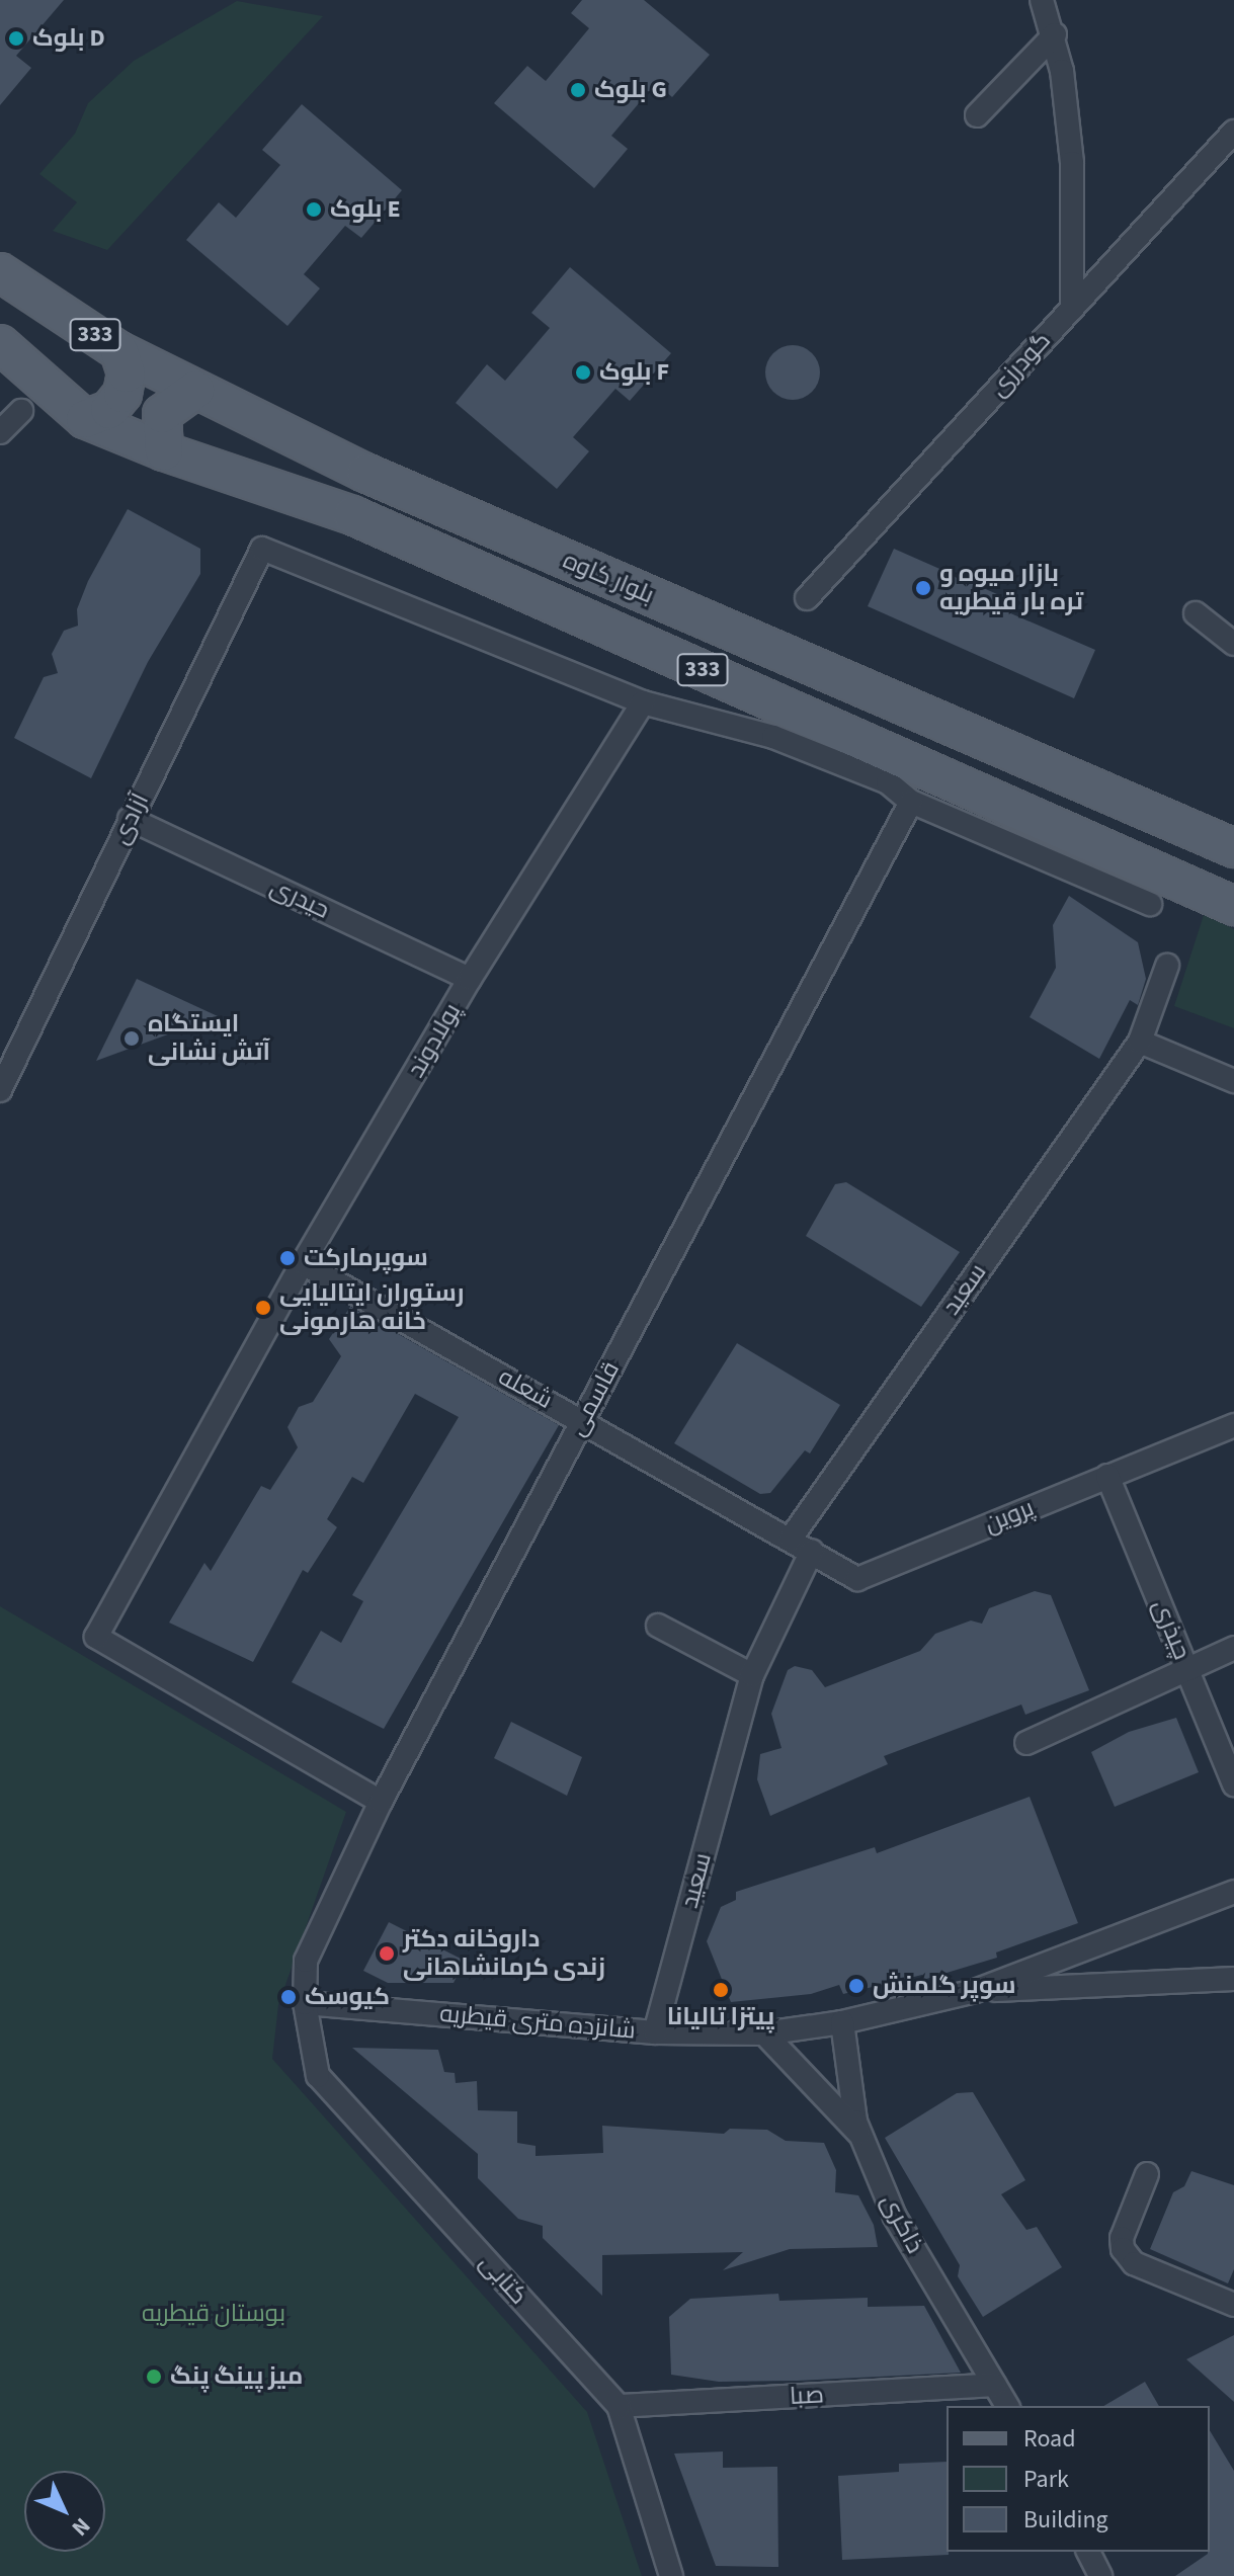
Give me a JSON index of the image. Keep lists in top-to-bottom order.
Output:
{
  "streets": {
    "main road": ["333", "بلوار کاوه"],
    "street": [
      "گودرزی",
      "آزادی",
      "حیدری",
      "پولادوند",
      "سعید",
      "شعله",
      "قاسمی",
      "پروین",
      "چیذری",
      "شانزده متری قیطریه",
      "ذاکری",
      "کتابی",
      "صبا"
    ]
  },
  "crossings": [
    ["آزادی", "حیدری"],
    ["آزادی", "پولادوند"],
    ["حیدری", "پولادوند"],
    ["پولادوند", "شعله"],
    ["پولادوند", "قاسمی"],
    ["سعید", "شعله"],
    ["سعید", "پروین"],
    ["سعید", "شانزده متری قیطریه"],
    ["شعله", "قاسمی"],
    ["شعله", "پروین"],
    ["قاسمی", "شانزده متری قیطریه"],
    ["قاسمی", "کتابی"],
    ["پروین", "چیذری"],
    ["شانزده متری قیطریه", "ذاکری"],
    ["شانزده متری قیطریه", "کتابی"],
    ["ذاکری", "صبا"],
    ["کتابی", "صبا"]
  ],
  "parks": ["بوستان قیطریه"],
  "places": [
    "بلوک D",
    "بلوک G",
    "بلوک E",
    "بلوک F",
    "بازار میوه و تره بار قیطریه",
    "ایستگاه آتش نشانی",
    "سوپرمارکت",
    "رستوران ایتالیایی خانه هارمونی",
    "داروخانه دکتر زندی کرمانشاهانی",
    "سوپر گلمنش",
    "پیتزا تالیانا",
    "کیوسک",
    "میز پینگ پنگ"
  ],
  "legend": ["Road", "Park", "Building"],
  "north": "bottom right"
}
